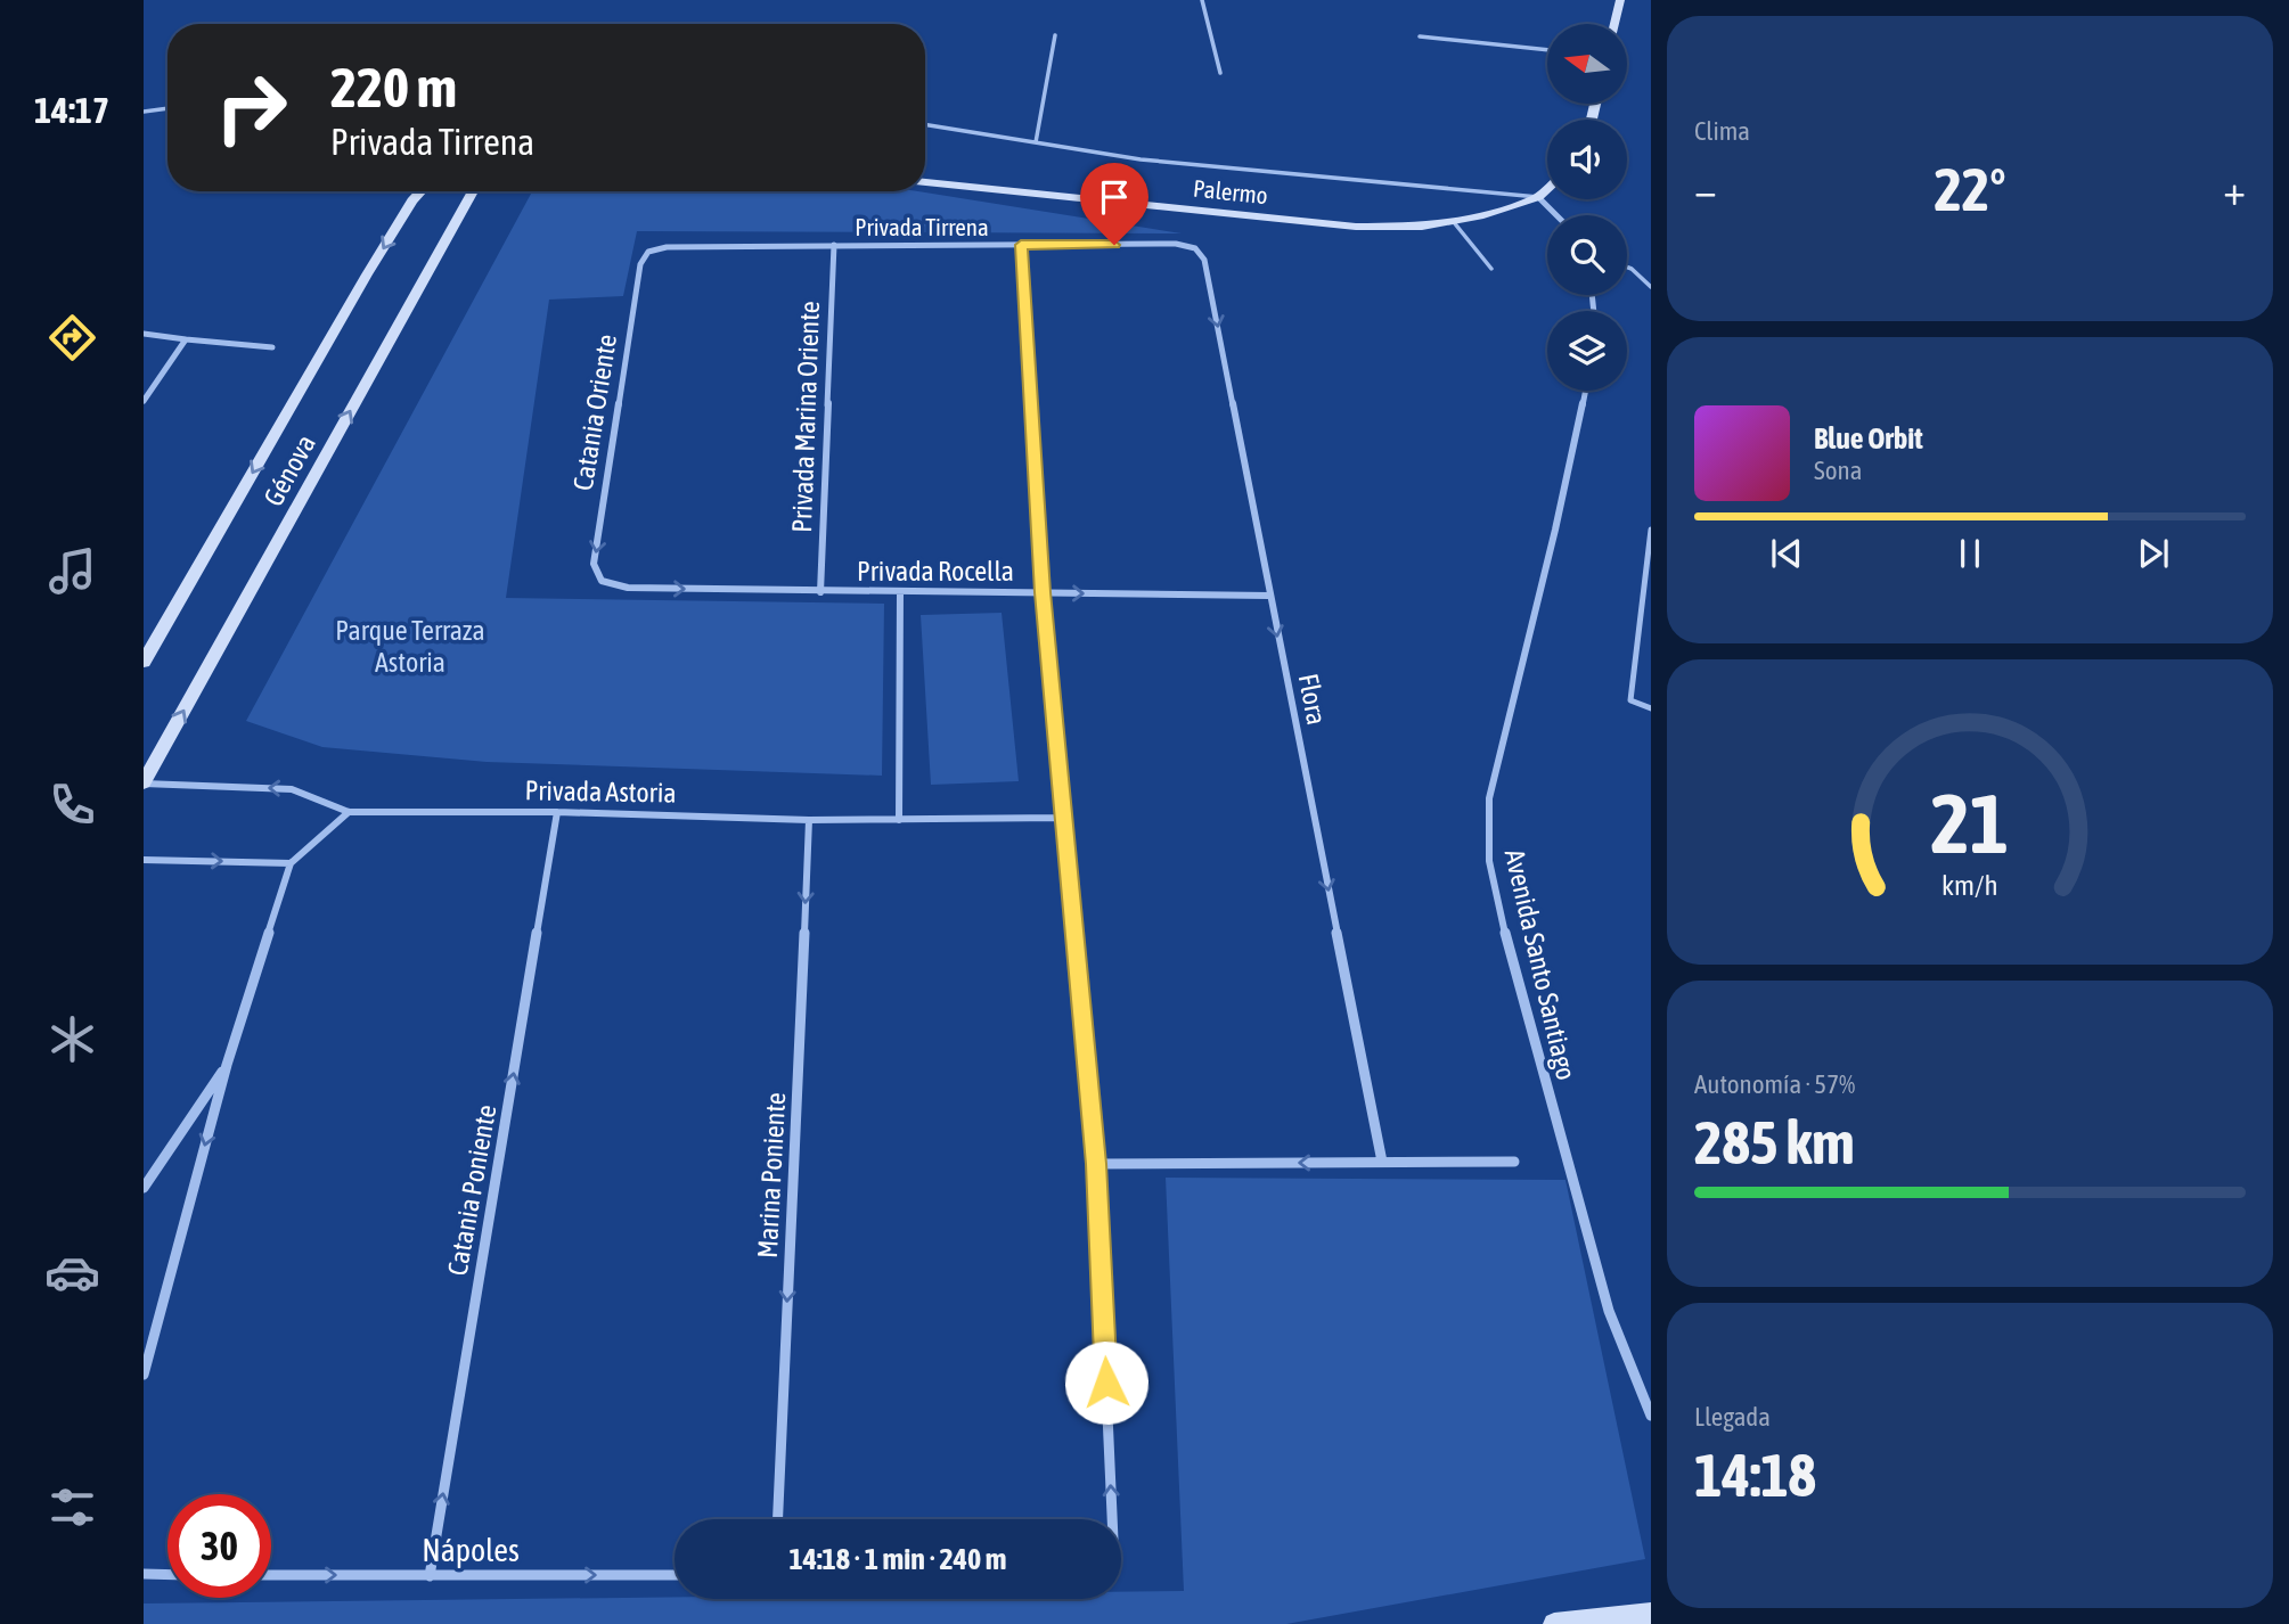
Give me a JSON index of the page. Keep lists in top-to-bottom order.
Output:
{
  "streets": {
    "street": [
      "Palermo",
      "Privada Tirrena",
      "Catania Oriente",
      "Privada Marina Oriente",
      "Génova",
      "Privada Rocella",
      "Flora",
      "Privada Astoria",
      "Avenida Santo Santiago",
      "Marina Poniente",
      "Catania Poniente",
      "Nápoles"
    ]
  },
  "crossings": [
    ["Privada Tirrena", "Catania Oriente"],
    ["Privada Tirrena", "Privada Marina Oriente"],
    ["Privada Tirrena", "Flora"],
    ["Catania Oriente", "Privada Rocella"],
    ["Privada Marina Oriente", "Privada Rocella"],
    ["Génova", "Privada Astoria"],
    ["Privada Rocella", "Flora"],
    ["Privada Astoria", "Marina Poniente"],
    ["Privada Astoria", "Catania Poniente"],
    ["Catania Poniente", "Nápoles"]
  ],
  "one_way": [
    "Catania Oriente",
    "Privada Rocella",
    "Flora",
    "Marina Poniente",
    "Catania Poniente",
    "Nápoles"
  ],
  "parks": ["Parque Terraza Astoria"],
  "north": "left",
  "page": {
    "tabs": "14:17",
    "tile": [
      "Clima",
      ["Autonomía · 57%", "285 km"],
      ["Llegada", "14:18"]
    ],
    "turn": ["220 m", "Privada Tirrena"],
    "heat": ["−", "22°", "+"],
    "song": ["Blue Orbit", "Sona"],
    "limit": "30",
    "trip": "14:18 · 1 min · 240 m",
    "gauge": ["21", "km/h"]
  }
}
